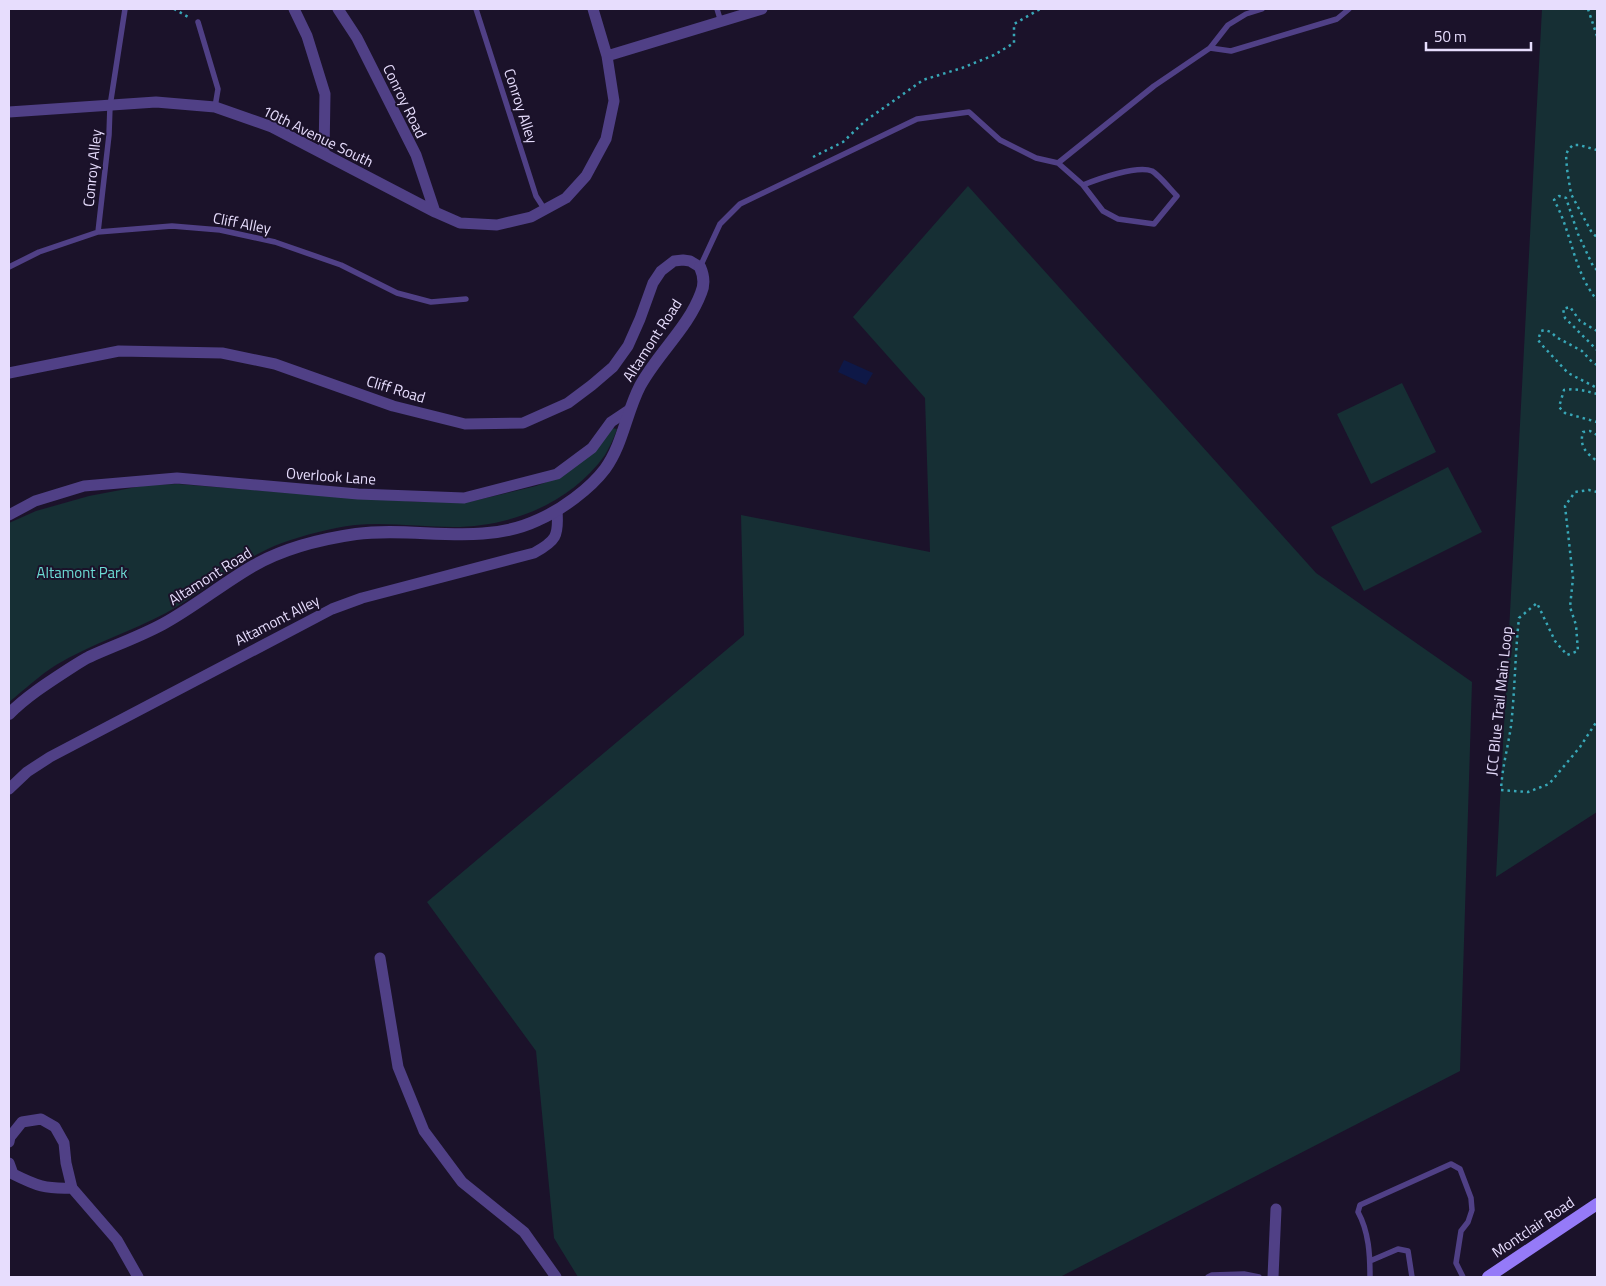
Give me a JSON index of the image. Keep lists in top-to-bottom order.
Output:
{
  "streets": {
    "main road": ["Montclair Road"],
    "street": [
      "Conroy Road",
      "10th Avenue South",
      "Altamont Road",
      "Cliff Road",
      "Overlook Lane",
      "Altamont Alley"
    ],
    "lane": ["Conroy Alley", "Cliff Alley"],
    "path": ["JCC Blue Trail Main Loop"]
  },
  "crossings": [
    ["Conroy Road", "10th Avenue South"],
    ["Conroy Alley", "10th Avenue South"],
    ["Conroy Alley", "Cliff Alley"],
    ["Altamont Road", "Cliff Road"],
    ["Altamont Road", "Overlook Lane"],
    ["Altamont Road", "Altamont Alley"]
  ],
  "parks": ["Altamont Park"],
  "scale_bar": "50 m"
}
